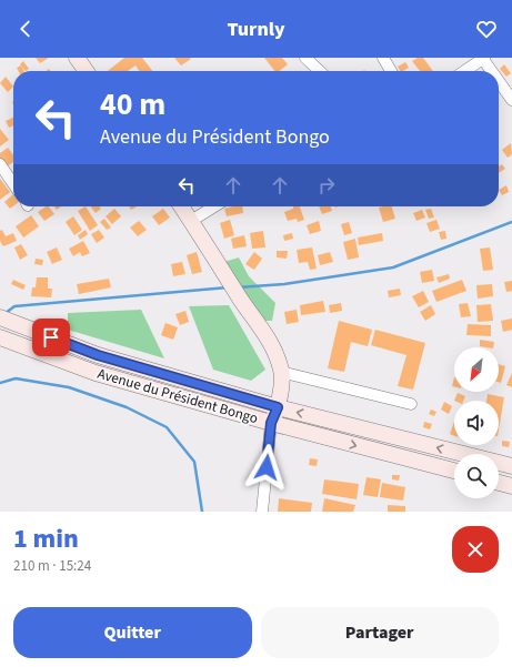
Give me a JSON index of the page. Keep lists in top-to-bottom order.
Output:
{
  "streets": {
    "street": ["Avenue du Président Bongo"]
  },
  "north": "bottom left",
  "page": {
    "header": "Turnly",
    "turn": ["40 m", "Avenue du Président Bongo"],
    "heading": ["1 min", "210 m · 15:24"],
    "buttons": ["Quitter", "Partager"]
  }
}
